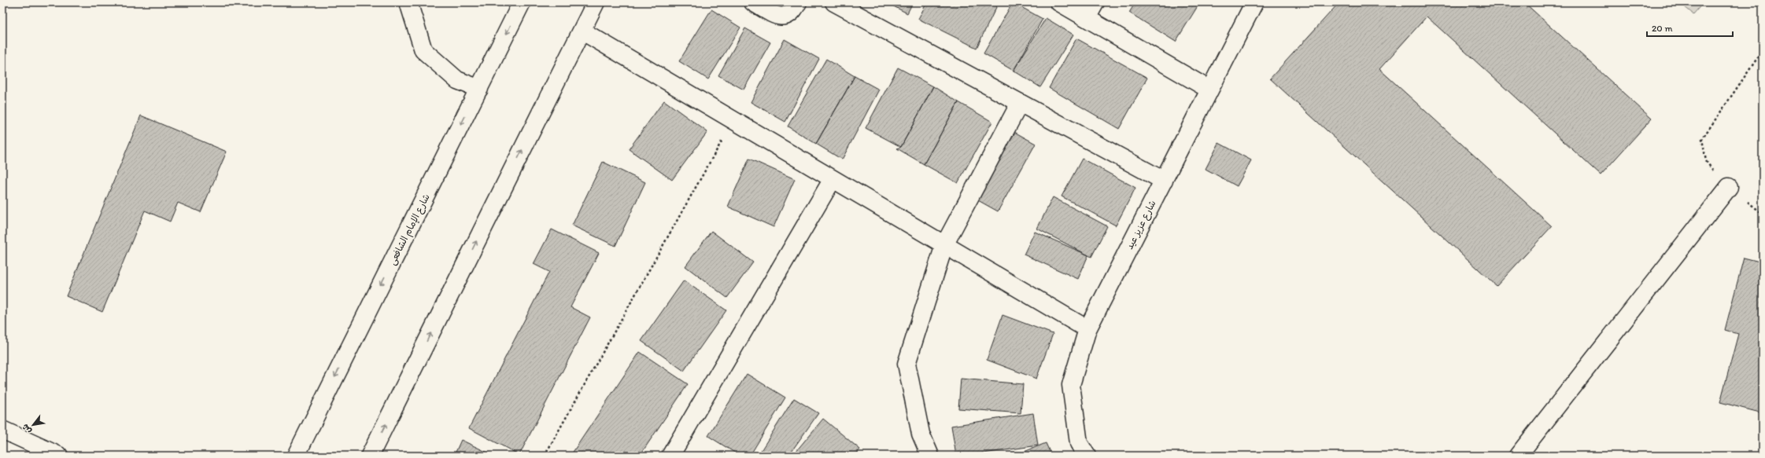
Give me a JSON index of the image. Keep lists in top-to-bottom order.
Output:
{
  "streets": {
    "street": ["شارع عزيز عيد", "شارع الإمام الشافعى"]
  },
  "scale_bar": "20 m",
  "north": "bottom left"
}
